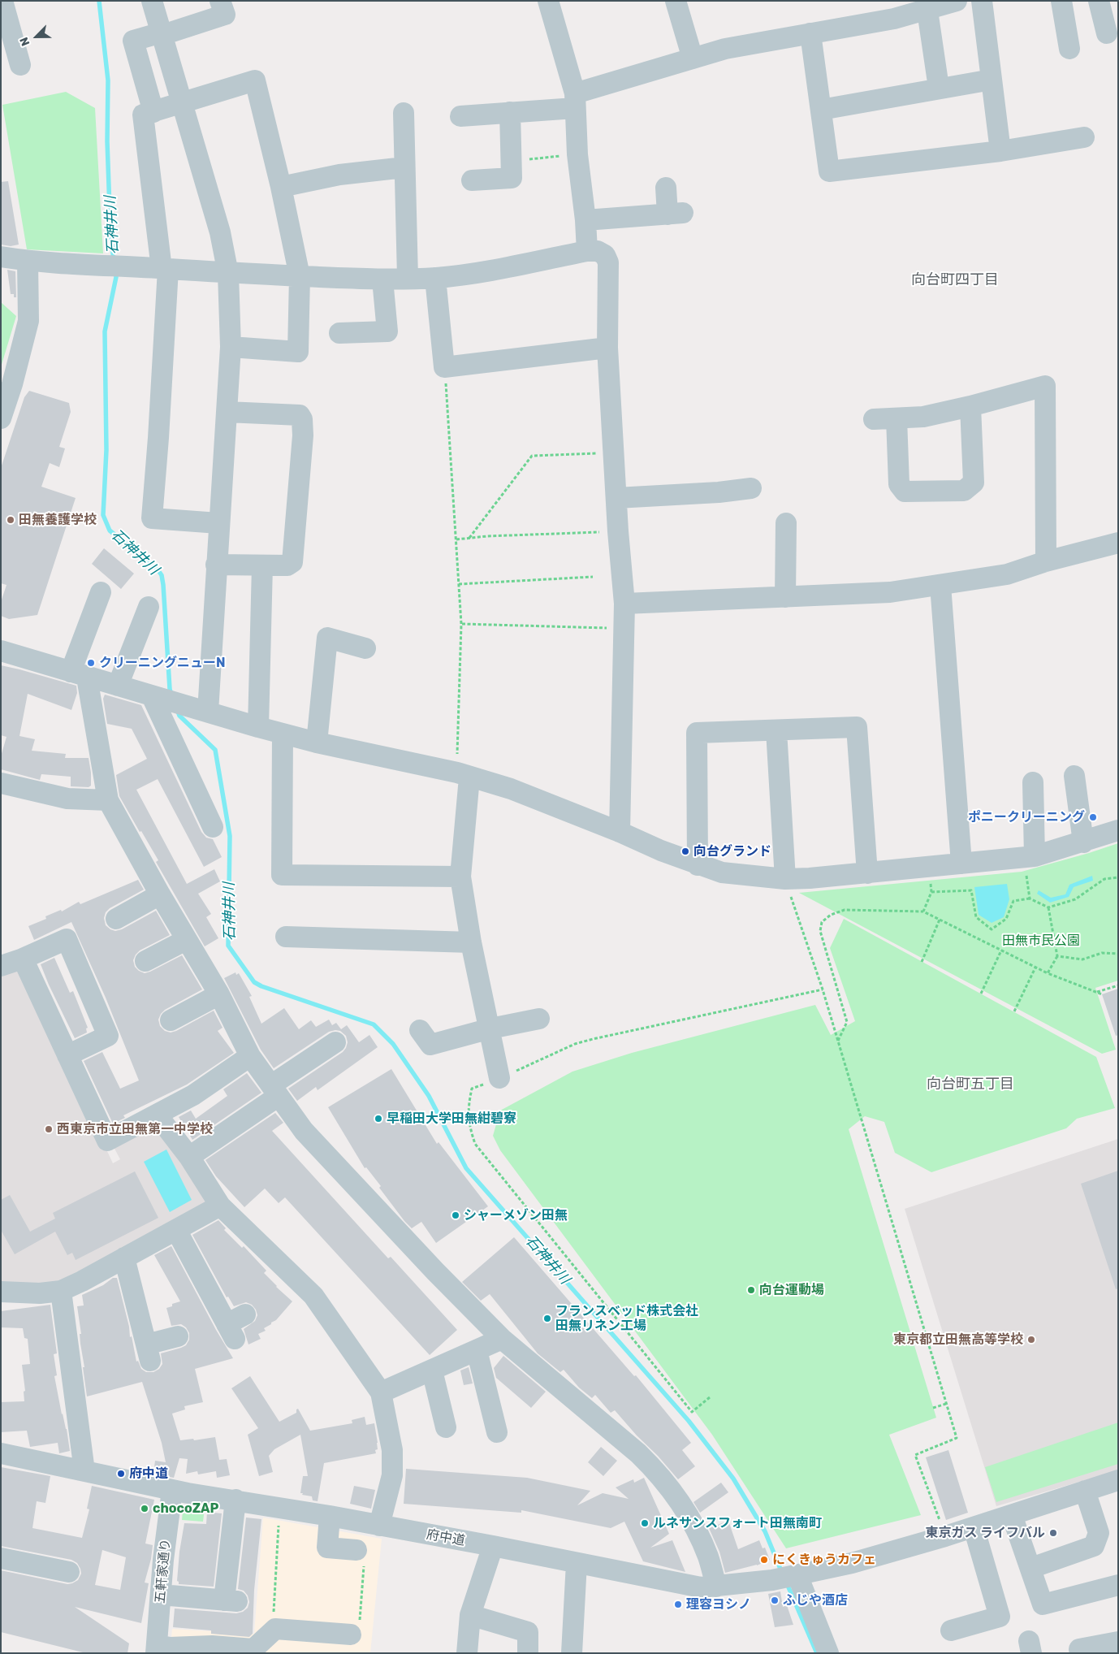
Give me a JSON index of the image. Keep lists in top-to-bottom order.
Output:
{
  "streets": {
    "street": ["府中道", "五軒家通り"]
  },
  "crossings": [
    ["府中道", "五軒家通り"]
  ],
  "districts": ["向台町四丁目", "向台町五丁目"],
  "water": ["石神井川"],
  "parks": ["田無市民公園"],
  "places": [
    "田無養護学校",
    "クリーニングニューN",
    "ポニークリーニング",
    "向台グランド",
    "早稲田大学田無紺碧寮",
    "西東京市立田無第一中学校",
    "シャーメゾン田無",
    "向台運動場",
    "フランスベッド株式会社 田無リネン工場",
    "東京都立田無高等学校",
    "府中道",
    "chocoZAP",
    "ルネサンスフォート田無南町",
    "東京ガス ライフバル",
    "にくきゅうカフェ",
    "ふじや酒店",
    "理容ヨシノ"
  ],
  "north": "bottom left"
}
